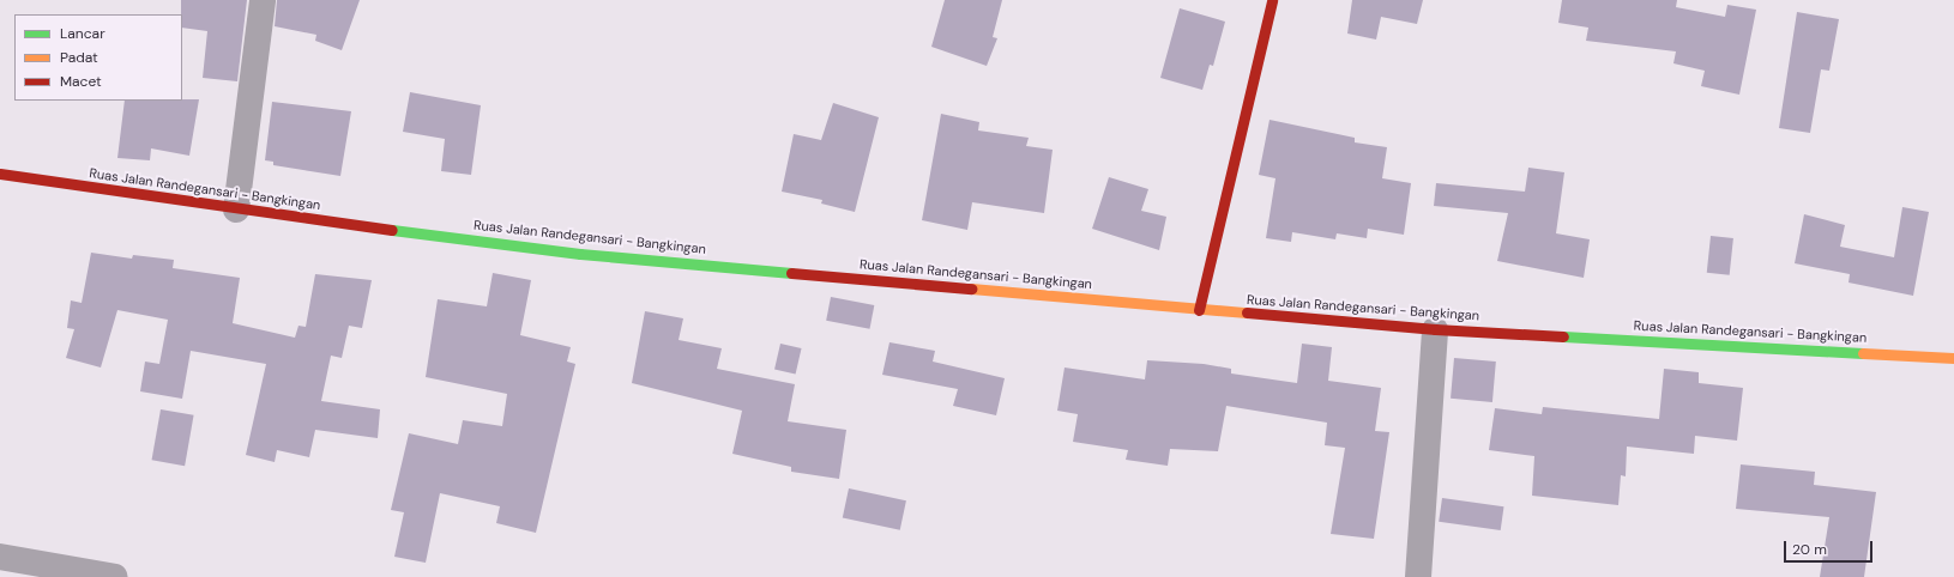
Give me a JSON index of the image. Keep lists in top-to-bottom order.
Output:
{
  "streets": {
    "main road": ["Ruas Jalan Randegansari - Bangkingan"]
  },
  "legend": ["Lancar", "Padat", "Macet"],
  "scale_bar": "20 m"
}
